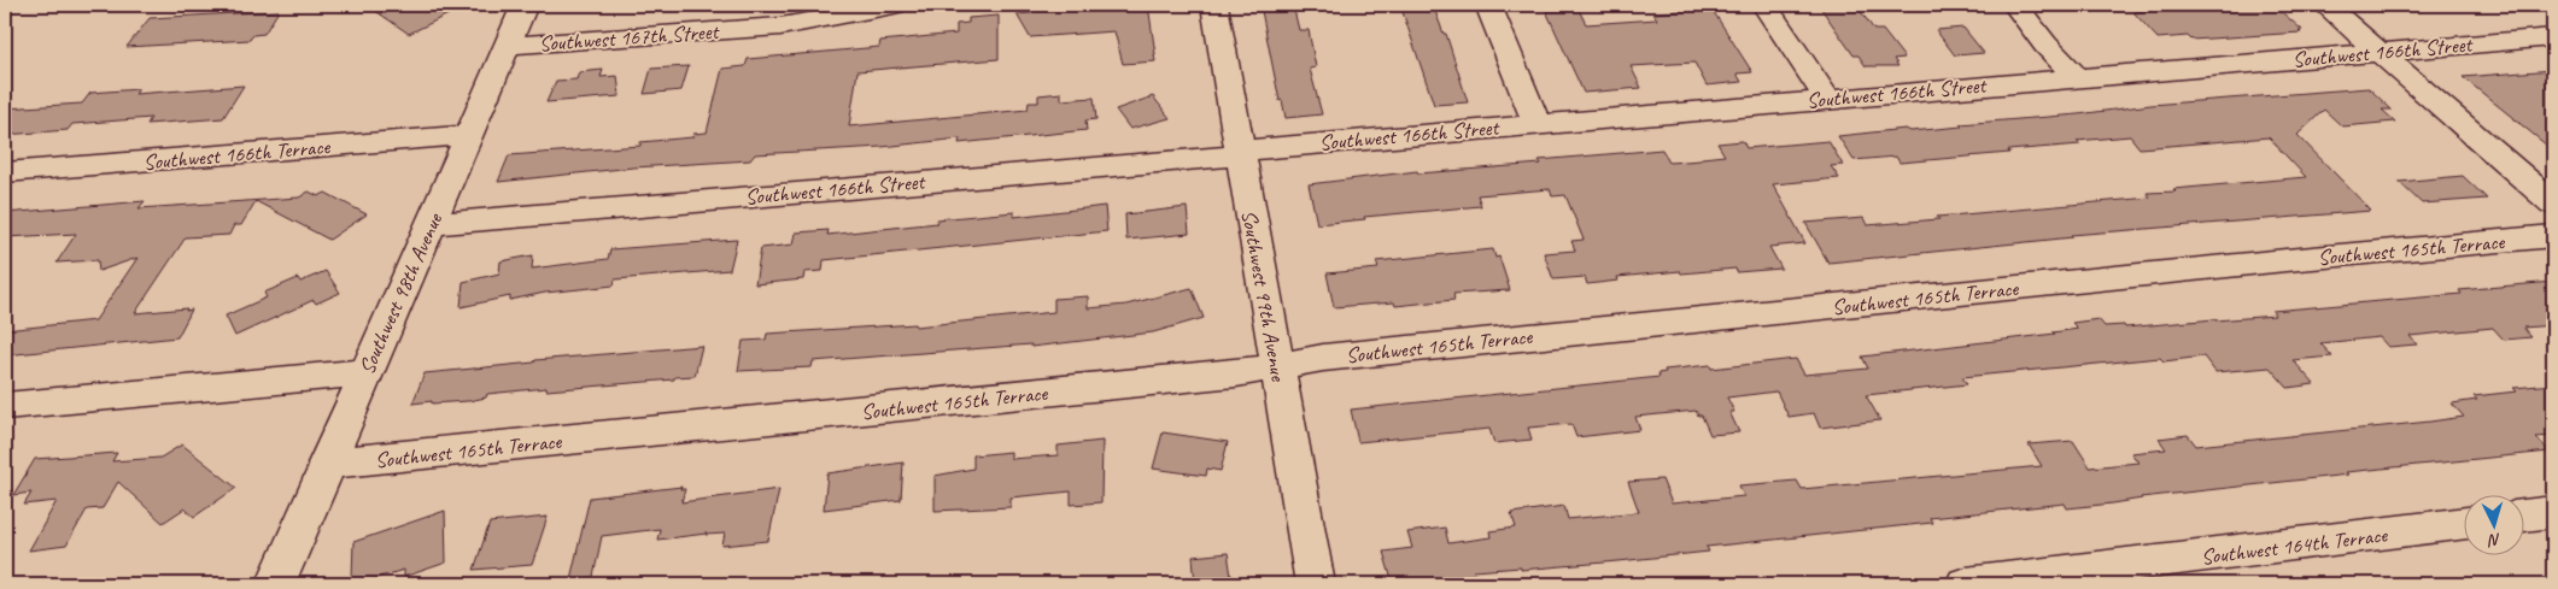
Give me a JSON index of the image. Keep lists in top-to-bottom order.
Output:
{
  "streets": {
    "street": [
      "Southwest 167th Street",
      "Southwest 166th Street",
      "Southwest 166th Terrace",
      "Southwest 165th Terrace",
      "Southwest 98th Avenue",
      "Southwest 99th Avenue",
      "Southwest 164th Terrace"
    ]
  },
  "crossings": [
    ["Southwest 167th Street", "Southwest 98th Avenue"],
    ["Southwest 166th Street", "Southwest 98th Avenue"],
    ["Southwest 166th Street", "Southwest 99th Avenue"],
    ["Southwest 166th Terrace", "Southwest 98th Avenue"],
    ["Southwest 165th Terrace", "Southwest 98th Avenue"],
    ["Southwest 165th Terrace", "Southwest 99th Avenue"]
  ],
  "north": "bottom"
}
